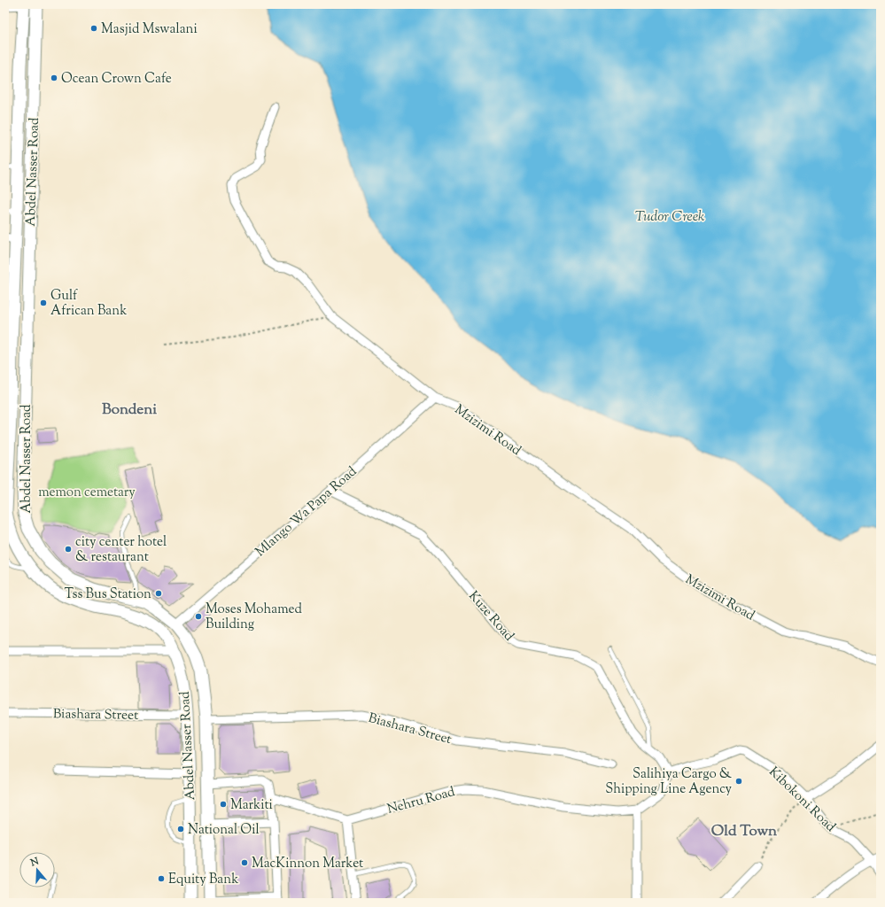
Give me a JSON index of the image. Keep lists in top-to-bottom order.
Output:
{
  "streets": {
    "main road": ["Abdel Nasser Road"],
    "street": [
      "Mzizimi Road",
      "Mlango Wa Papa Road",
      "Kuze Road",
      "Biashara Street",
      "Kibokoni Road",
      "Nehru Road"
    ]
  },
  "crossings": [
    ["Abdel Nasser Road", "Mlango Wa Papa Road"],
    ["Abdel Nasser Road", "Biashara Street"],
    ["Mzizimi Road", "Mlango Wa Papa Road"],
    ["Mlango Wa Papa Road", "Kuze Road"],
    ["Kuze Road", "Kibokoni Road"]
  ],
  "districts": ["Bondeni", "Old Town"],
  "water": ["Tudor Creek"],
  "parks": ["memon cemetary"],
  "places": [
    "Masjid Mswalani",
    "Ocean Crown Cafe",
    "Gulf African Bank",
    "city center hotel & restaurant",
    "Tss Bus Station",
    "Moses Mohamed Building",
    "Salihiya Cargo & Shipping Line Agency",
    "Markiti",
    "National Oil",
    "MacKinnon Market",
    "Equity Bank"
  ],
  "north": "top"
}
